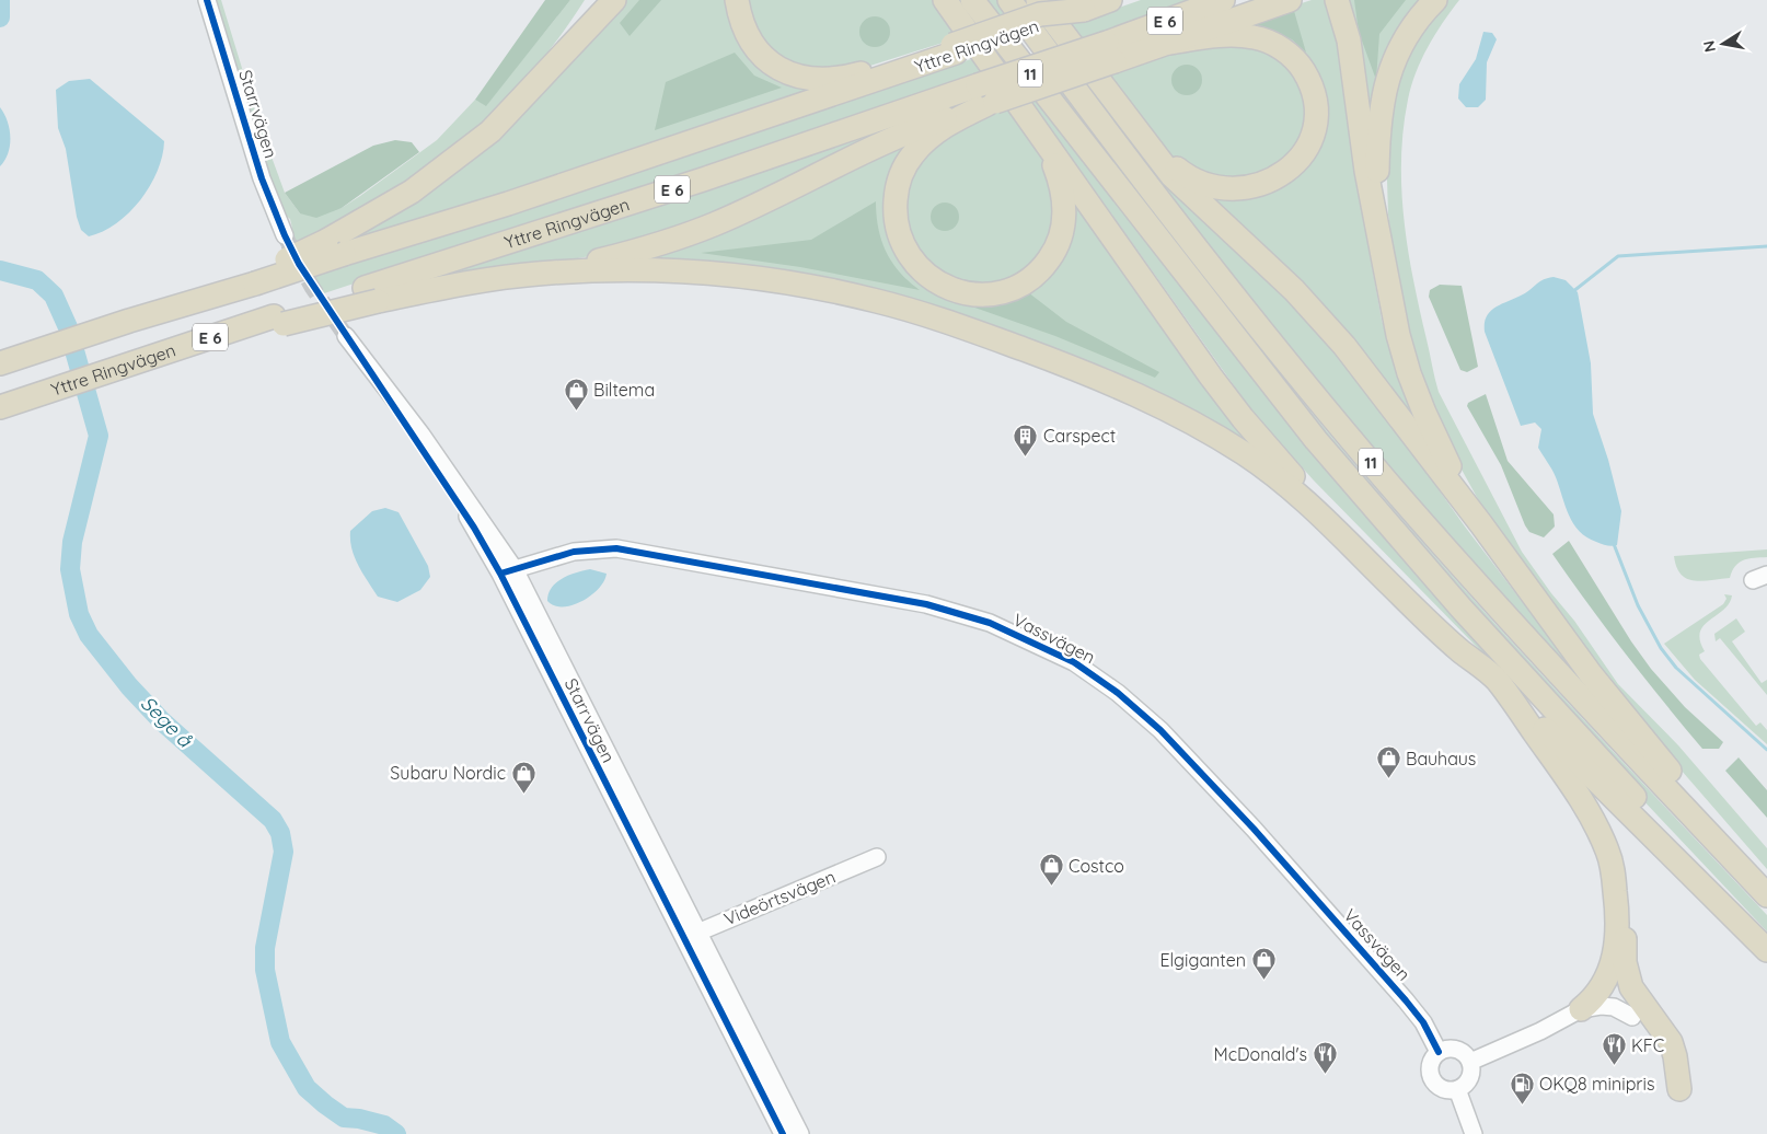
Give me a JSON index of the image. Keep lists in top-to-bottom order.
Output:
{
  "streets": {
    "highway": ["E 6", "Yttre Ringvägen", "11"],
    "street": ["Starrvägen", "Vassvägen", "Videörtsvägen"]
  },
  "crossings": [
    ["Starrvägen", "Vassvägen"],
    ["Starrvägen", "Videörtsvägen"]
  ],
  "water": ["Sege å"],
  "places": {
    "shop": [
      "Biltema",
      "Bauhaus",
      "Subaru Nordic",
      "Costco",
      "Elgiganten"
    ],
    "building": ["Carspect"],
    "restaurant": ["KFC", "McDonald's"],
    "fuel station": ["OKQ8 minipris"]
  },
  "north": "left"
}
